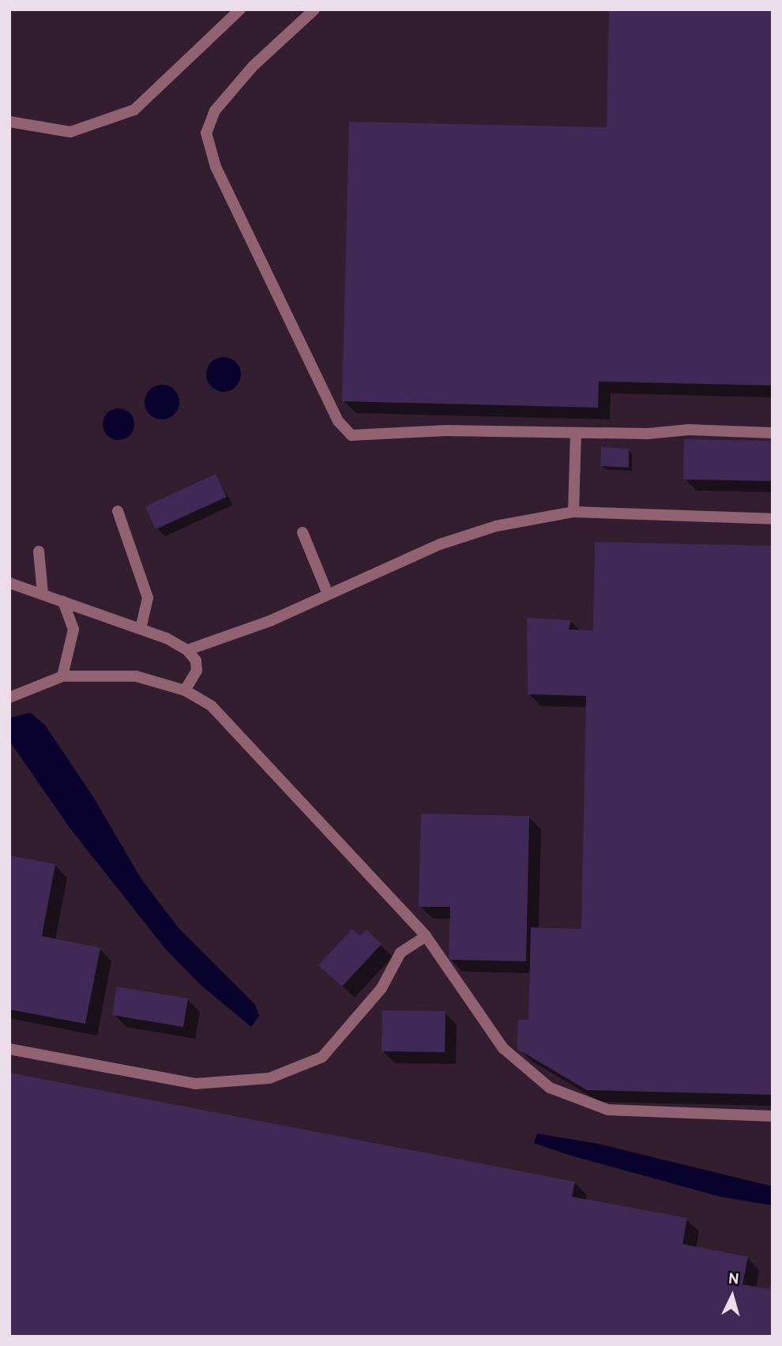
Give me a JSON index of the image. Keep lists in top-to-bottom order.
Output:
{
  "north": "top"
}
